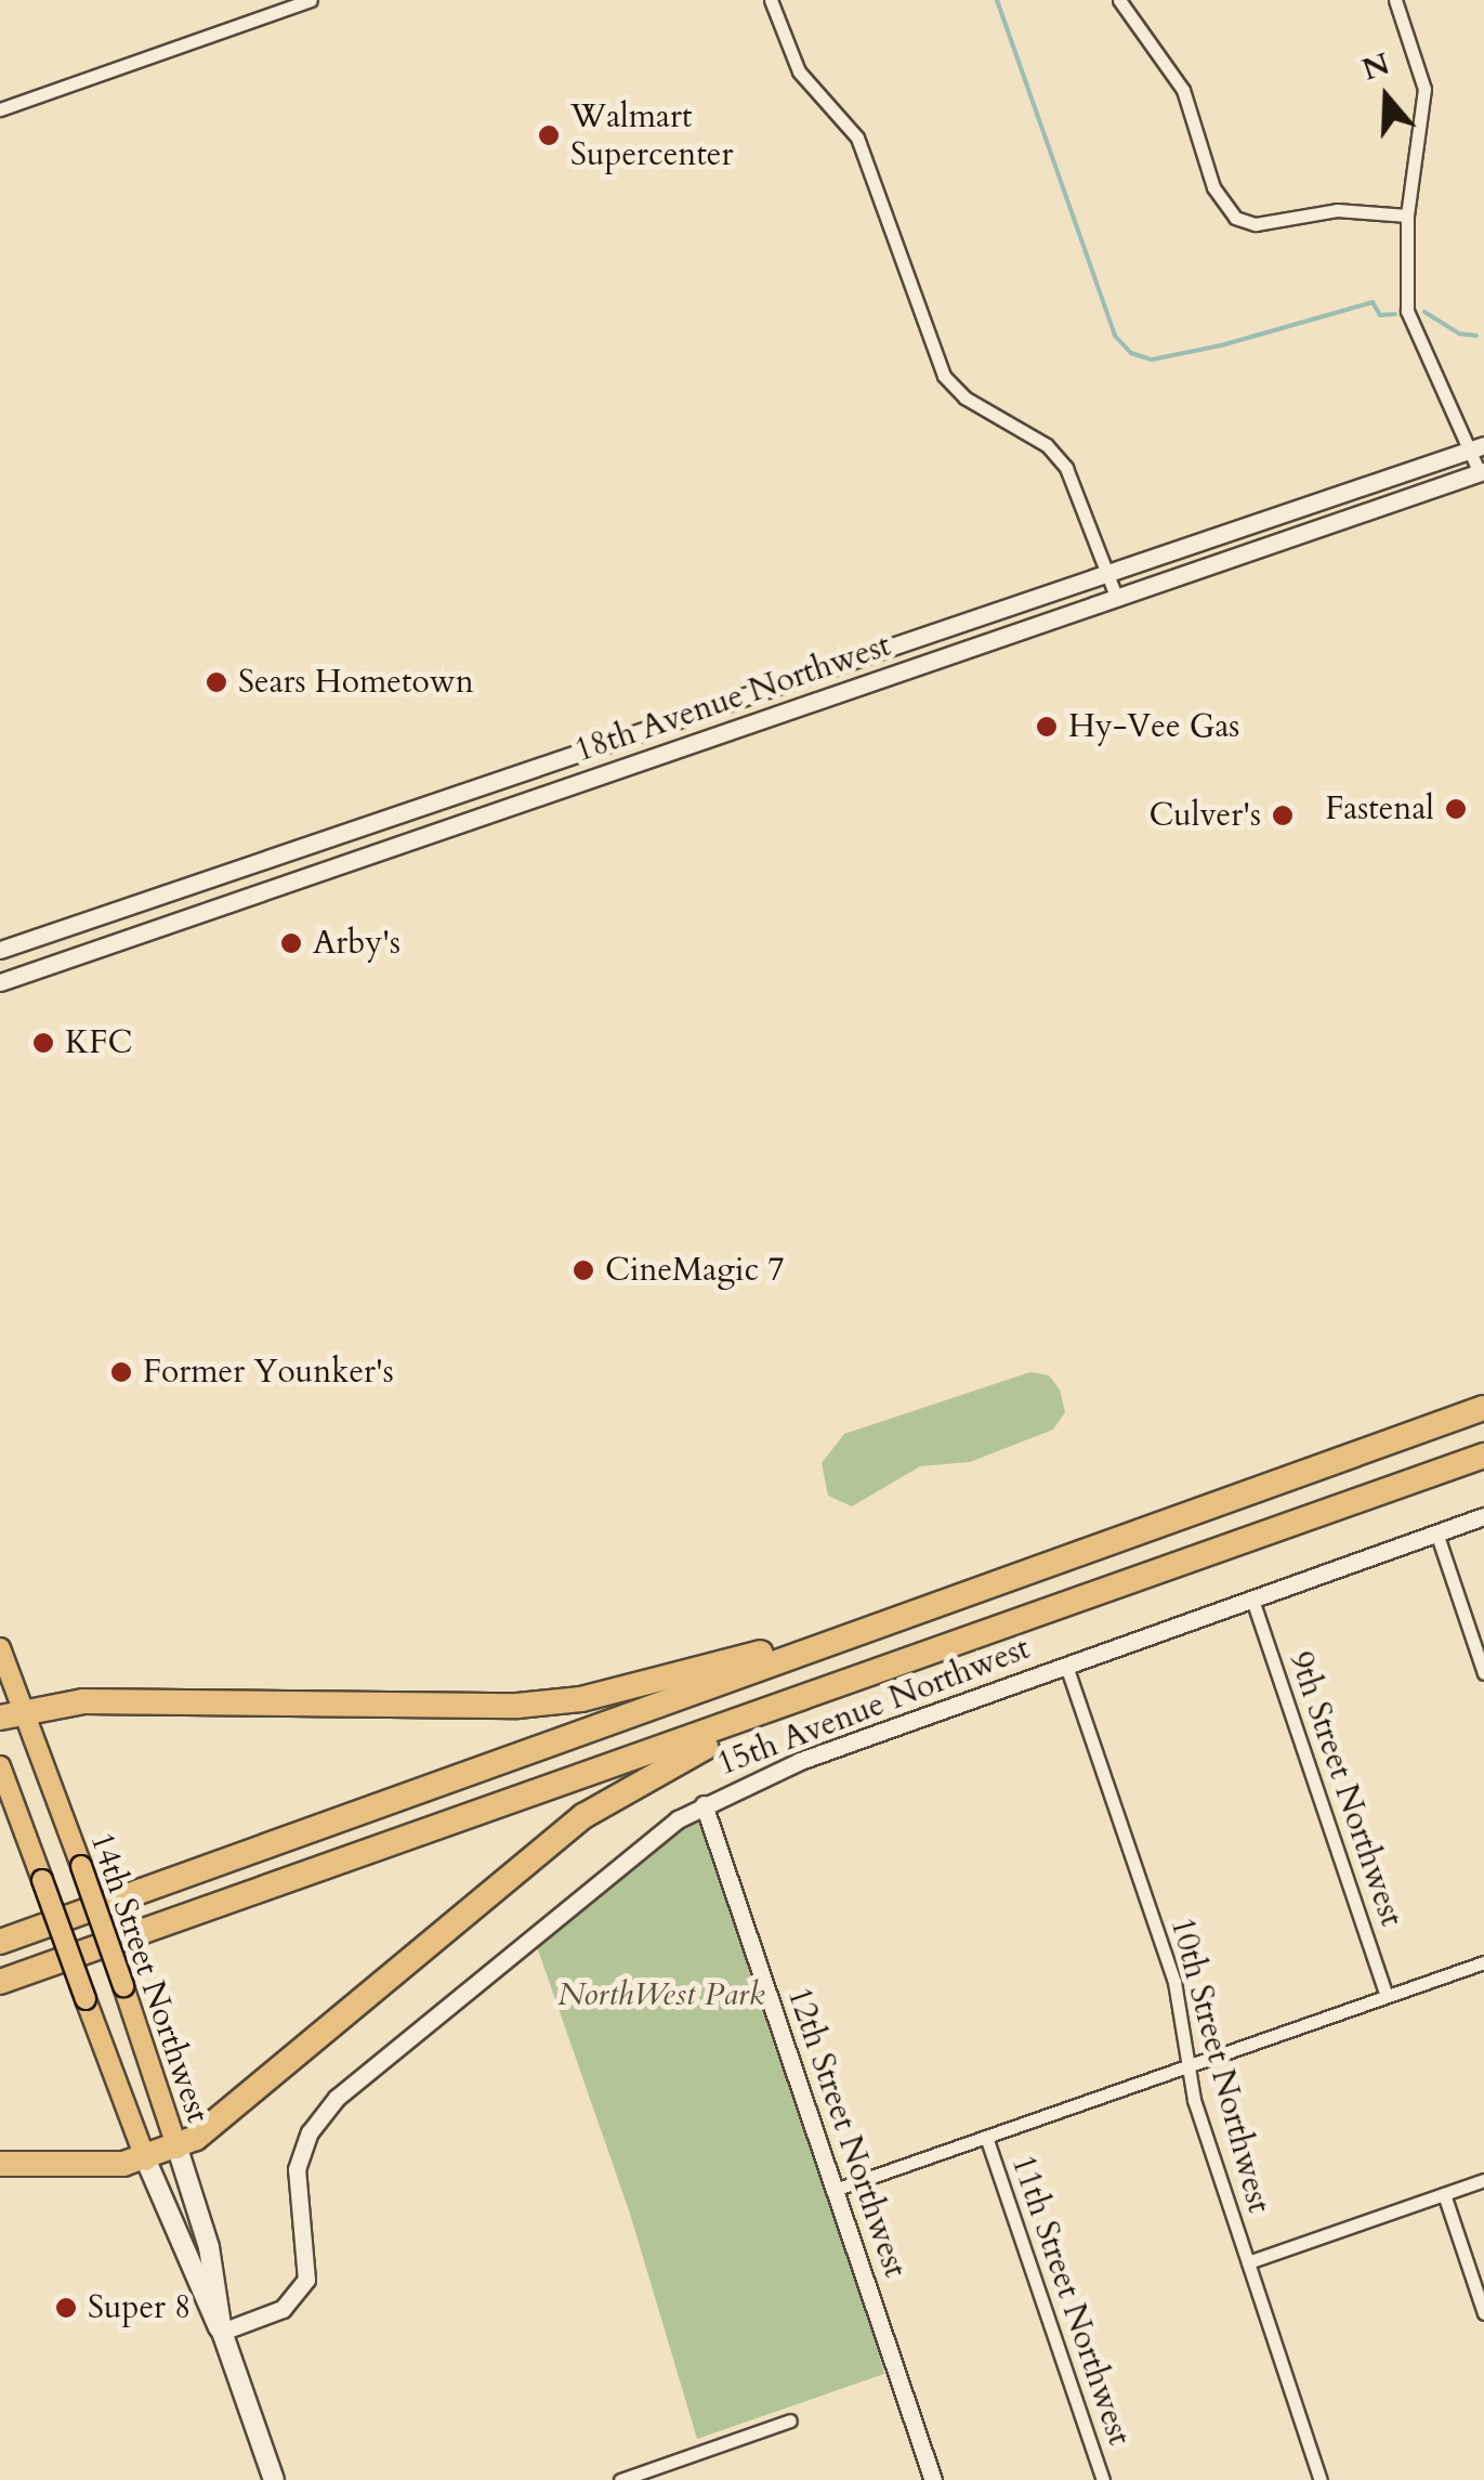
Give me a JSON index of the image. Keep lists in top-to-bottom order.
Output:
{
  "streets": {
    "main road": ["14th Street Northwest"],
    "street": [
      "18th Avenue Northwest",
      "15th Avenue Northwest",
      "9th Street Northwest",
      "10th Street Northwest",
      "12th Street Northwest",
      "11th Street Northwest"
    ]
  },
  "crossings": [
    ["15th Avenue Northwest", "9th Street Northwest"],
    ["15th Avenue Northwest", "14th Street Northwest"],
    ["15th Avenue Northwest", "10th Street Northwest"],
    ["15th Avenue Northwest", "12th Street Northwest"]
  ],
  "parks": ["NorthWest Park"],
  "places": [
    "Walmart Supercenter",
    "Sears Hometown",
    "Hy-Vee Gas",
    "Fastenal",
    "Culver's",
    "Arby's",
    "KFC",
    "CineMagic 7",
    "Former Younker's",
    "Super 8"
  ],
  "north": "top"
}
